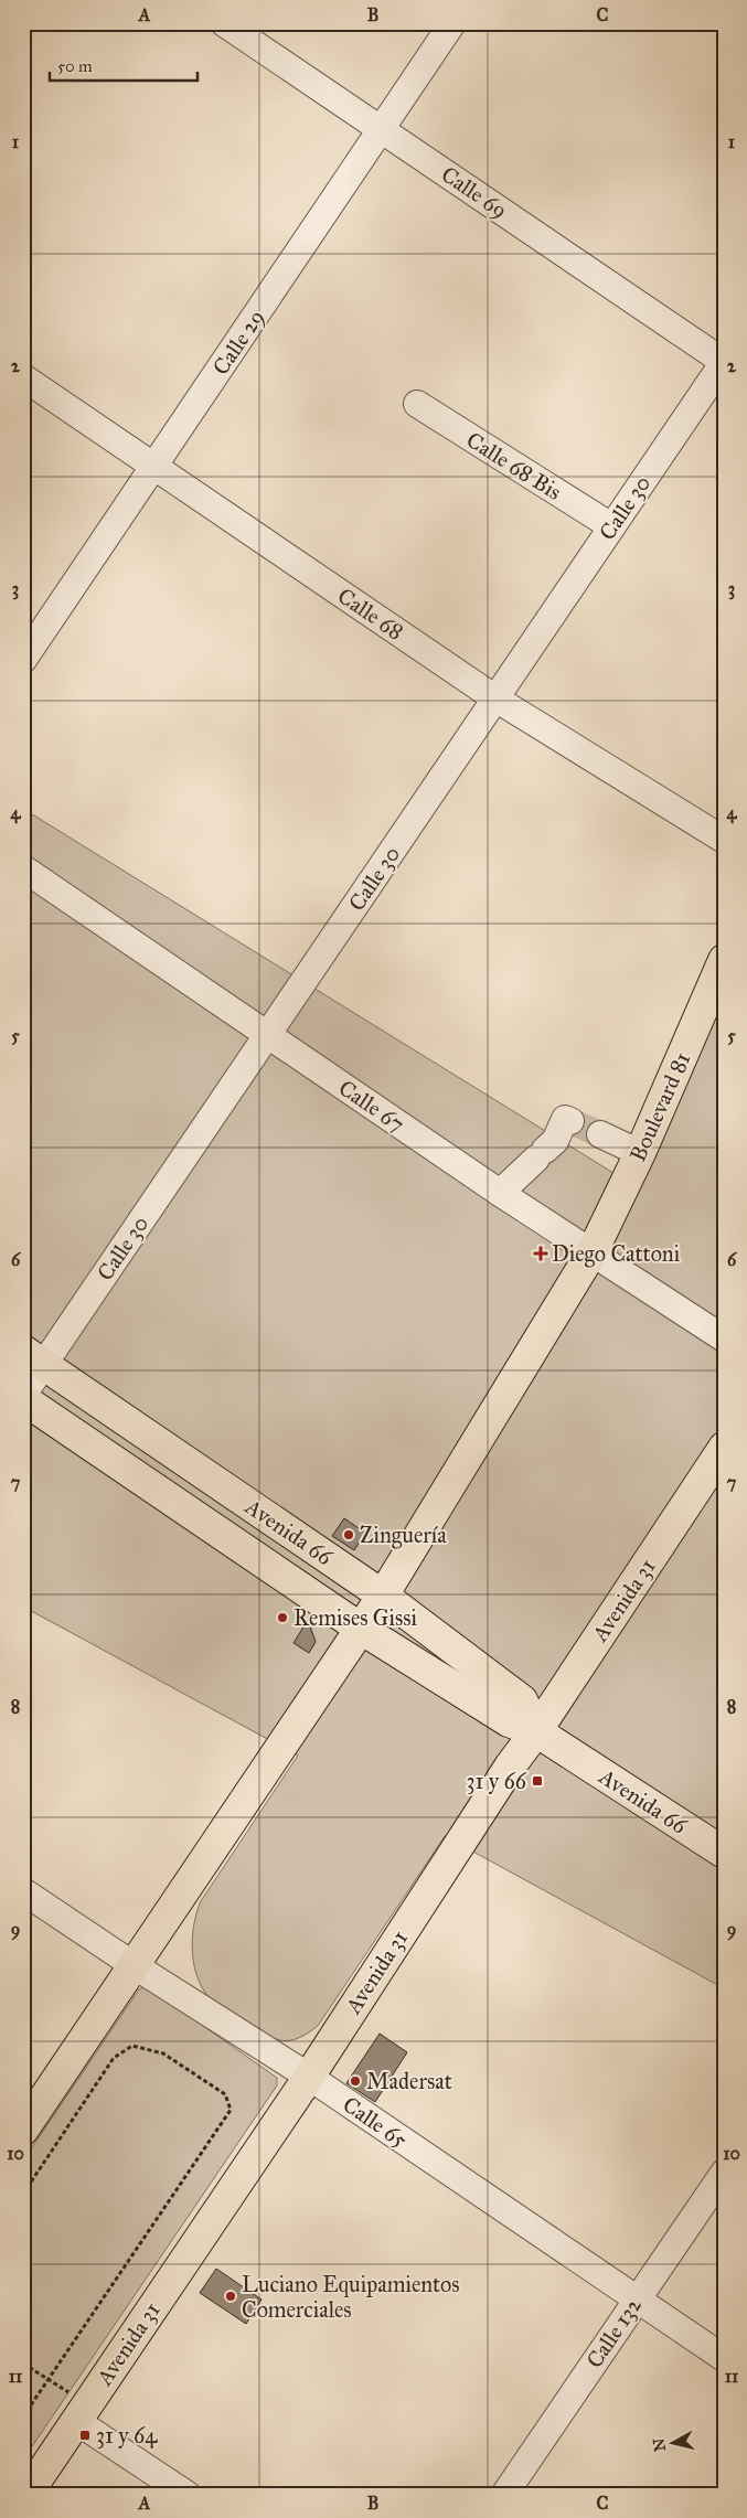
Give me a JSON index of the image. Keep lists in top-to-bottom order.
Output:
{
  "streets": {
    "main road": ["Boulevard 81", "Avenida 66", "Avenida 31"],
    "street": [
      "Calle 69",
      "Calle 29",
      "Calle 68 Bis",
      "Calle 30",
      "Calle 68",
      "Calle 67",
      "Calle 65",
      "Calle 132"
    ]
  },
  "crossings": [
    ["Calle 69", "Calle 29"],
    ["Calle 69", "Calle 30"],
    ["Calle 29", "Calle 68"],
    ["Calle 68 Bis", "Calle 30"],
    ["Calle 30", "Calle 68"],
    ["Calle 30", "Calle 67"],
    ["Calle 30", "Avenida 66"],
    ["Calle 67", "Boulevard 81"],
    ["Avenida 66", "Avenida 31"],
    ["Avenida 31", "Calle 65"],
    ["Calle 65", "Calle 132"]
  ],
  "places": {
    "health": ["Diego Cattoni"],
    "other": [
      "Zinguería",
      "Remises Gissi",
      "Madersat",
      "Luciano Equipamientos Comerciales"
    ],
    "transit": ["31 y 66", "31 y 64"]
  },
  "scale_bar": "50 m",
  "north": "left",
  "grid": {
    "columns": ["A", "B", "C"],
    "rows": [
      "1",
      "2",
      "3",
      "4",
      "5",
      "6",
      "7",
      "8",
      "9",
      "10",
      "11"
    ]
  }
}
